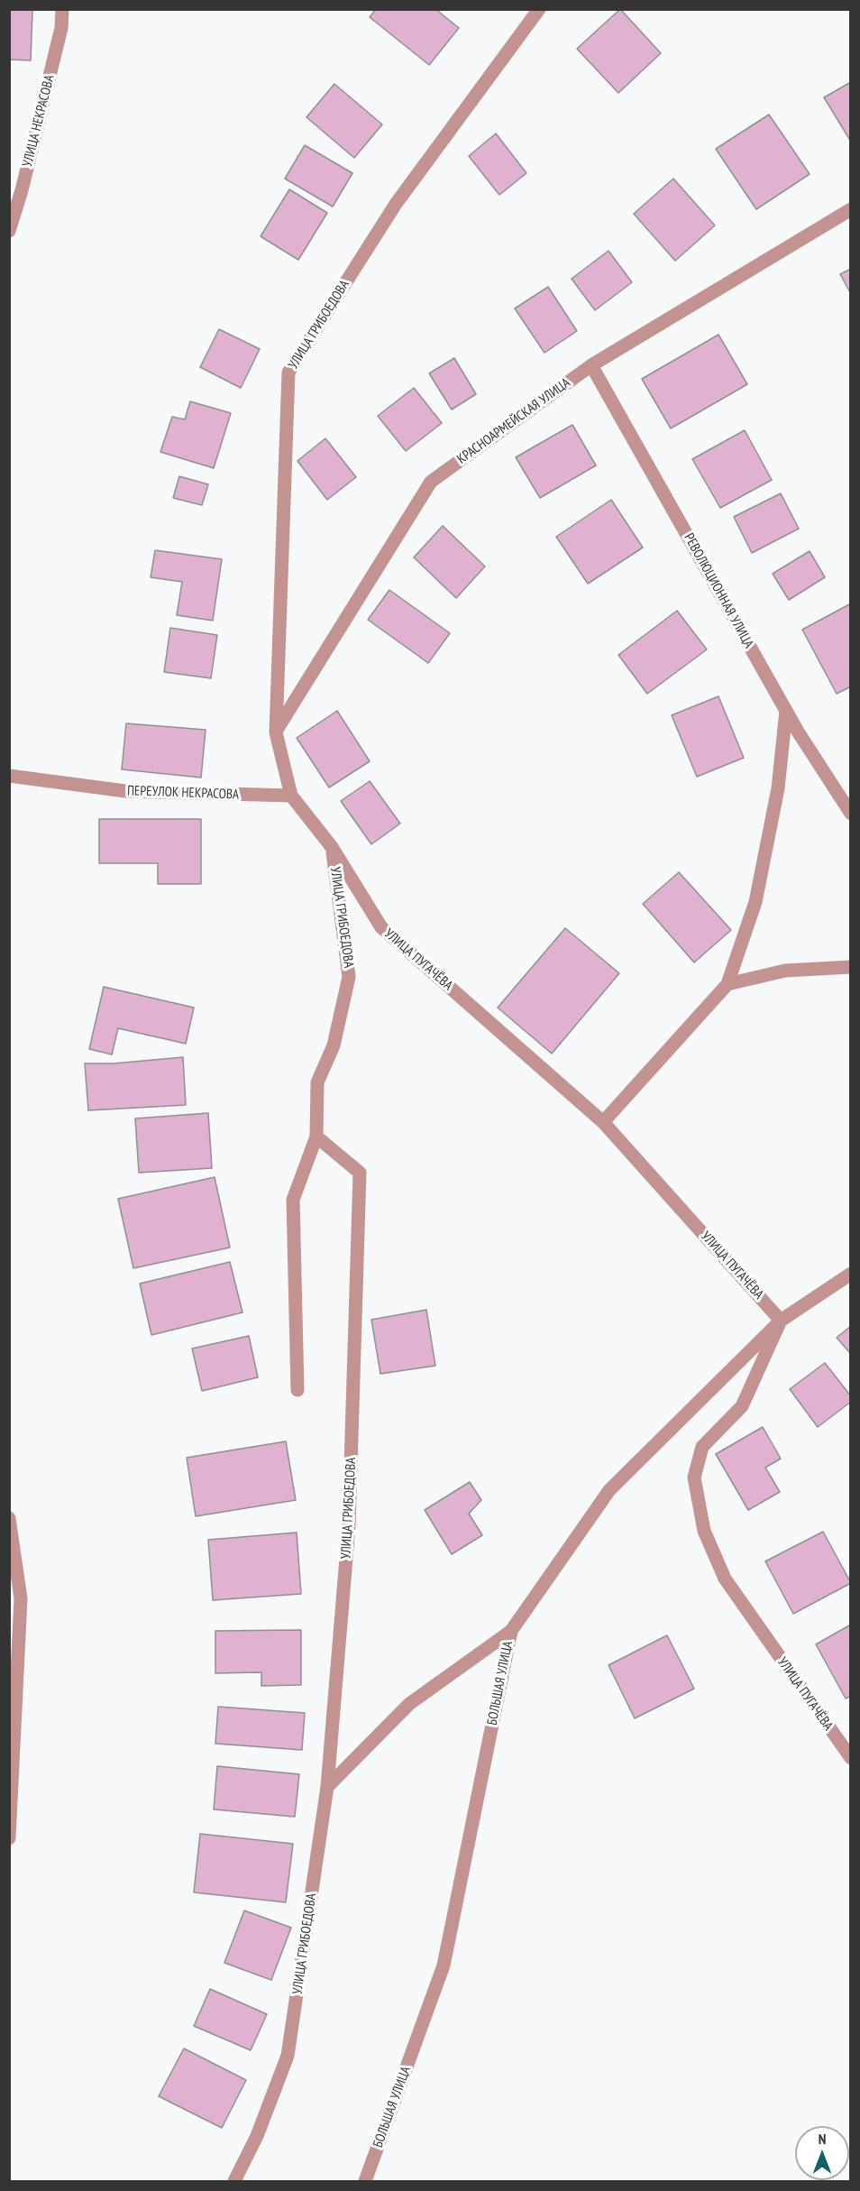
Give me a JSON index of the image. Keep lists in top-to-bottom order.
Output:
{
  "streets": {
    "street": [
      "УЛИЦА НЕКРАСОВА",
      "УЛИЦА ГРИБОЕДОВА",
      "КРАСНОАРМЕЙСКАЯ УЛИЦА",
      "РЕВОЛЮЦИОННАЯ УЛИЦА",
      "ПЕРЕУЛОК НЕКРАСОВА",
      "УЛИЦА ПУГАЧЁВА",
      "БОЛЬШАЯ УЛИЦА"
    ]
  },
  "crossings": [
    ["УЛИЦА ГРИБОЕДОВА", "КРАСНОАРМЕЙСКАЯ УЛИЦА"],
    ["УЛИЦА ГРИБОЕДОВА", "ПЕРЕУЛОК НЕКРАСОВА"],
    ["УЛИЦА ГРИБОЕДОВА", "УЛИЦА ПУГАЧЁВА"],
    ["КРАСНОАРМЕЙСКАЯ УЛИЦА", "РЕВОЛЮЦИОННАЯ УЛИЦА"],
    ["УЛИЦА ПУГАЧЁВА", "БОЛЬШАЯ УЛИЦА"]
  ],
  "north": "top"
}
